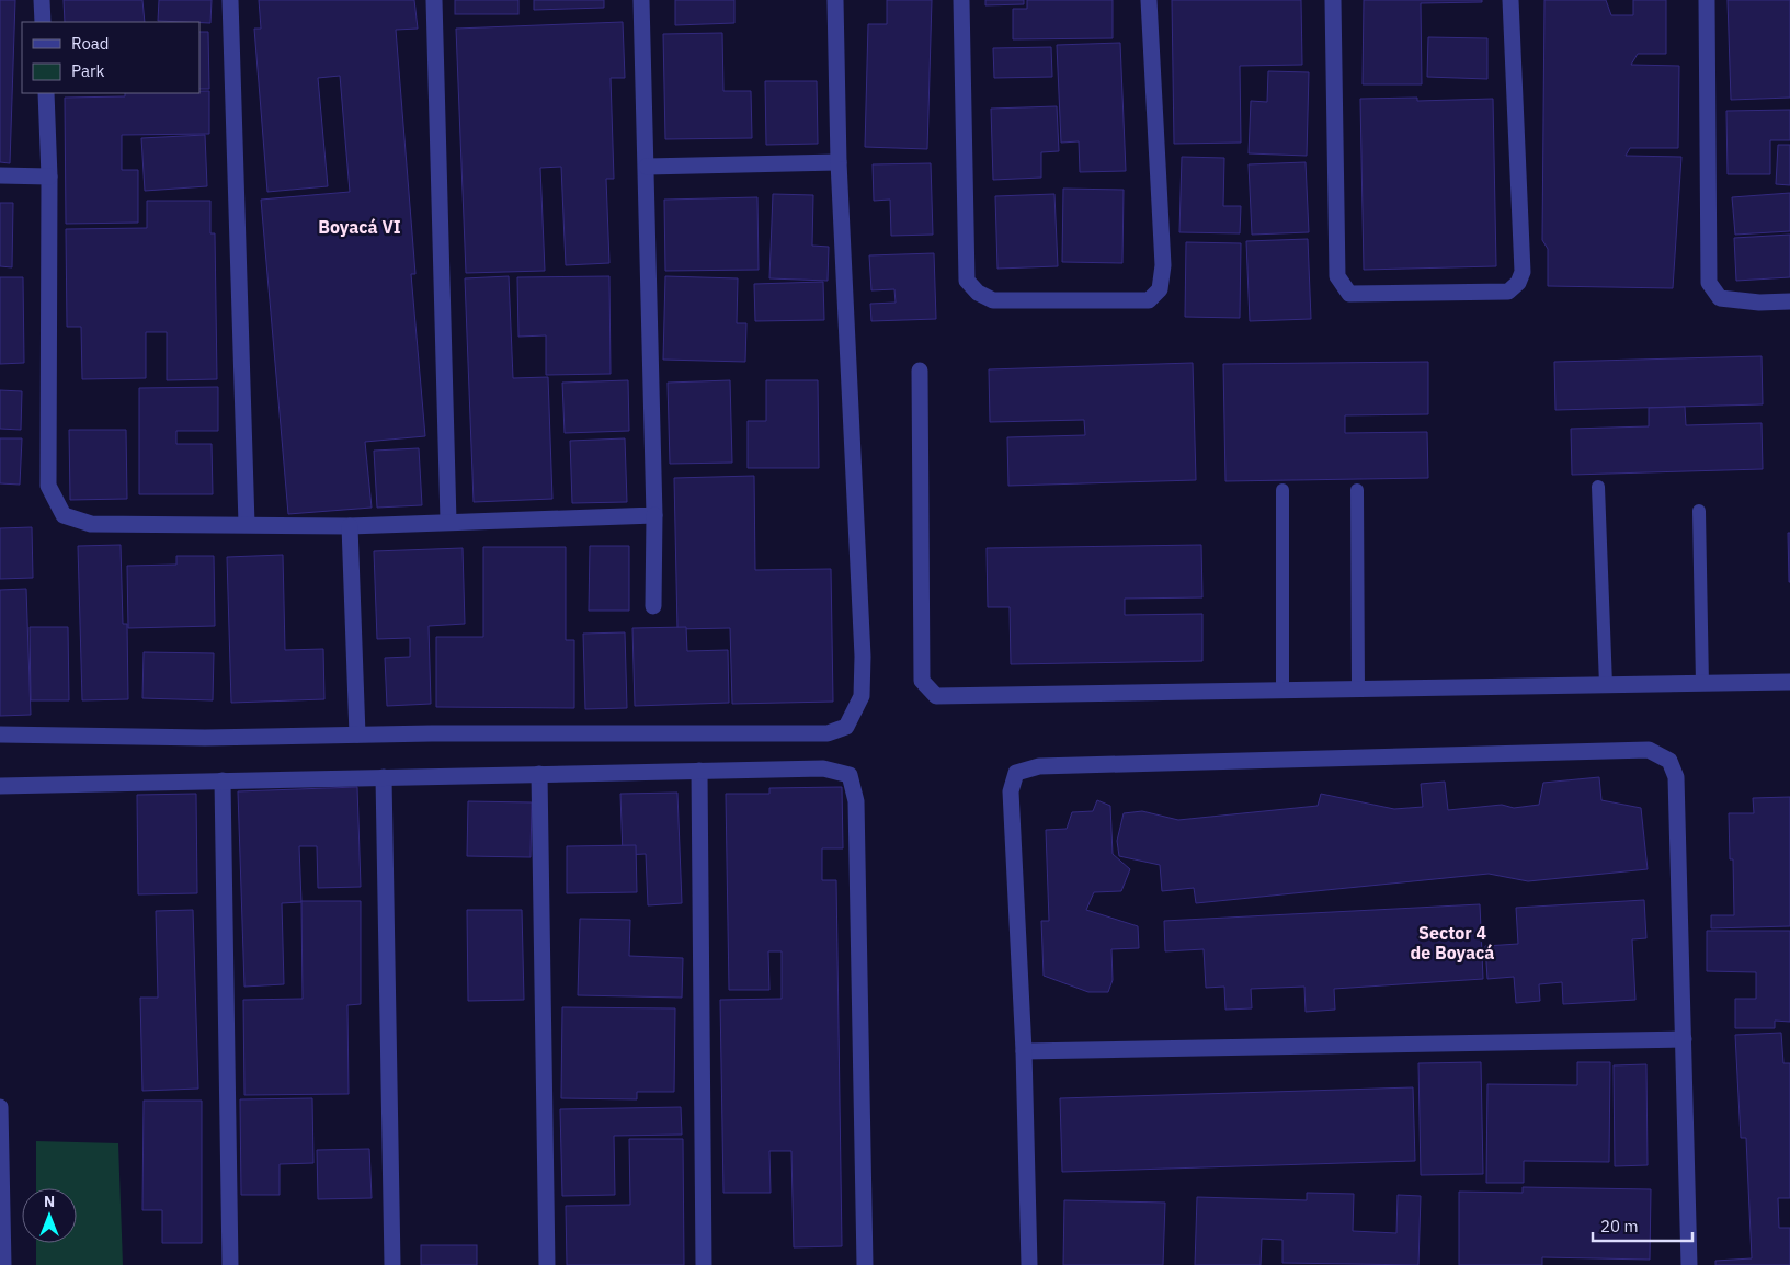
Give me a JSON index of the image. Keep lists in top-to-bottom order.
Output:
{
  "districts": ["Boyacá VI", "Sector 4 de Boyacá"],
  "legend": ["Road", "Park"],
  "scale_bar": "20 m",
  "north": "top"
}
